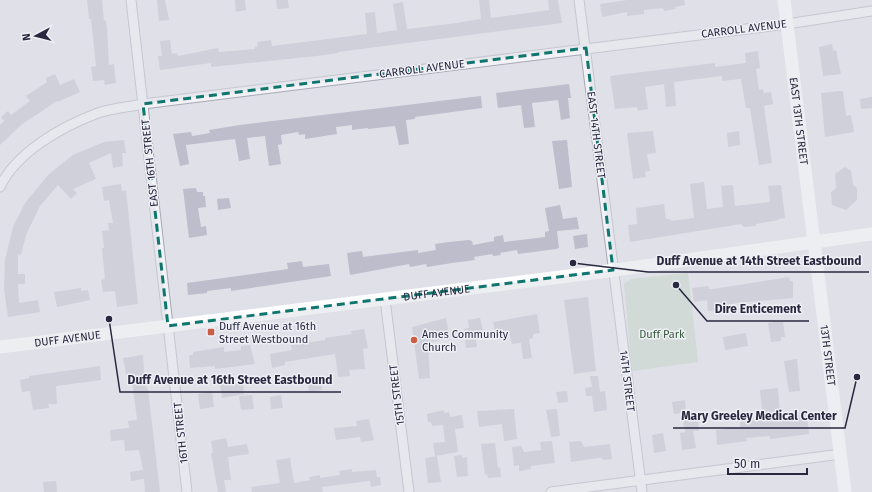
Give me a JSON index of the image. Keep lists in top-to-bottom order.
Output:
{
  "streets": {
    "main road": ["EAST 13TH STREET", "DUFF AVENUE", "13TH STREET"],
    "street": [
      "CARROLL AVENUE",
      "EAST 14TH STREET",
      "EAST 16TH STREET",
      "14TH STREET",
      "15TH STREET",
      "16TH STREET"
    ]
  },
  "crossings": [
    ["CARROLL AVENUE", "EAST 13TH STREET"],
    ["CARROLL AVENUE", "EAST 14TH STREET"],
    ["CARROLL AVENUE", "EAST 16TH STREET"],
    ["EAST 13TH STREET", "DUFF AVENUE"],
    ["EAST 13TH STREET", "13TH STREET"],
    ["EAST 14TH STREET", "DUFF AVENUE"],
    ["EAST 14TH STREET", "14TH STREET"],
    ["EAST 16TH STREET", "DUFF AVENUE"],
    ["EAST 16TH STREET", "16TH STREET"],
    ["DUFF AVENUE", "13TH STREET"],
    ["DUFF AVENUE", "14TH STREET"],
    ["DUFF AVENUE", "15TH STREET"],
    ["DUFF AVENUE", "16TH STREET"]
  ],
  "parks": ["Duff Park"],
  "places": {
    "other": [
      "Duff Avenue at 14th Street Eastbound",
      "Dire Enticement",
      "Duff Avenue at 16th Street Eastbound",
      "Ames Community Church",
      "Mary Greeley Medical Center"
    ],
    "transit": ["Duff Avenue at 16th Street Westbound"]
  },
  "scale_bar": "50 m",
  "north": "left"
}
